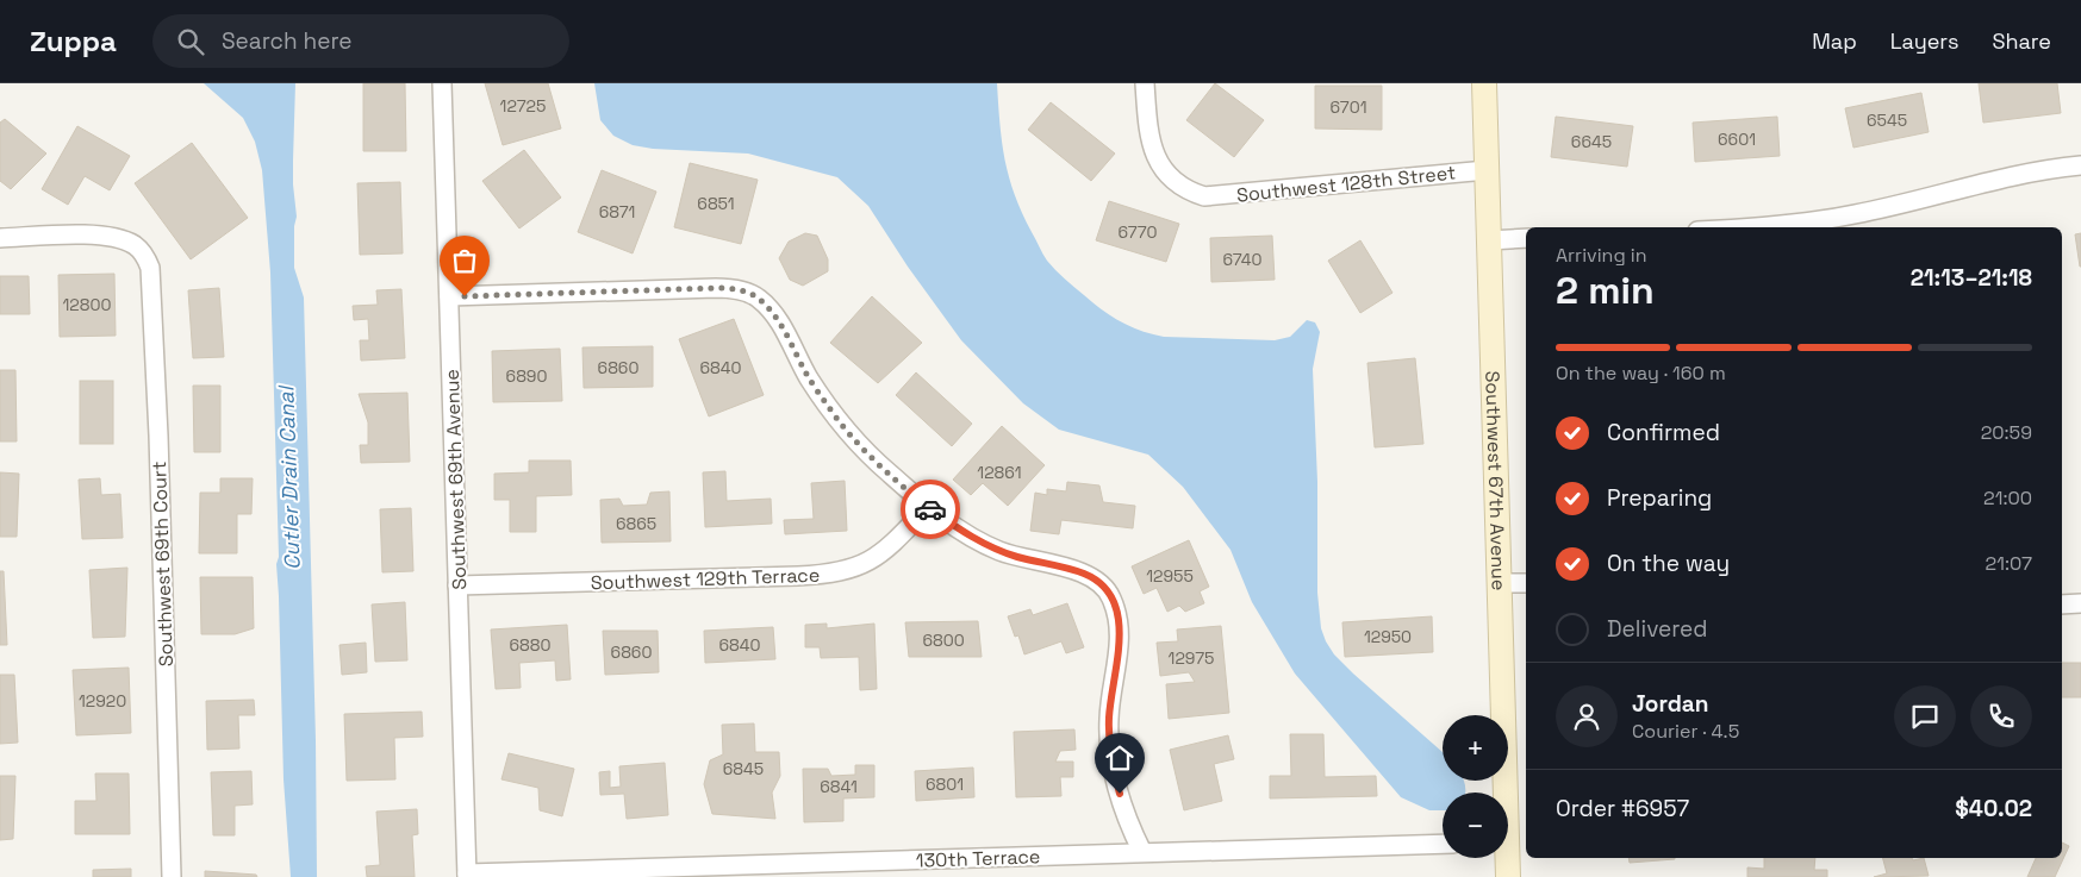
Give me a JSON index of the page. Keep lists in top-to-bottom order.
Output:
{
  "streets": {
    "main road": ["Southwest 67th Avenue"],
    "street": [
      "Southwest 128th Street",
      "Southwest 69th Avenue",
      "Southwest 69th Court",
      "Southwest 129th Terrace",
      "130th Terrace"
    ]
  },
  "crossings": [
    ["Southwest 128th Street", "Southwest 67th Avenue"],
    ["Southwest 69th Avenue", "Southwest 129th Terrace"],
    ["Southwest 69th Avenue", "130th Terrace"]
  ],
  "water": ["Cutler Drain Canal"],
  "house_numbers": [
    "12725",
    "6701",
    "6545",
    "6601",
    "6645",
    "6851",
    "6871",
    "6770",
    "6740",
    "12800",
    "6860",
    "6840",
    "6890",
    "12861",
    "6865",
    "12955",
    "12950",
    "6800",
    "6880",
    "6840",
    "6860",
    "12975",
    "12920",
    "6845",
    "6801",
    "6841"
  ],
  "page": {
    "header": "Zuppa",
    "search": "Search here",
    "nav": ["Map", "Layers", "Share"],
    "heading": ["2 min", "Arriving in", "21:13–21:18"],
    "panel": [
      "Jordan",
      "Courier · 4.5",
      "Order #6957",
      "$40.02"
    ],
    "bar": "On the way · 160 m",
    "list": [
      ["Confirmed", "20:59"],
      ["Preparing", "21:00"],
      ["On the way", "21:07"],
      "Delivered"
    ],
    "map_buttons": ["+", "−"]
  }
}
